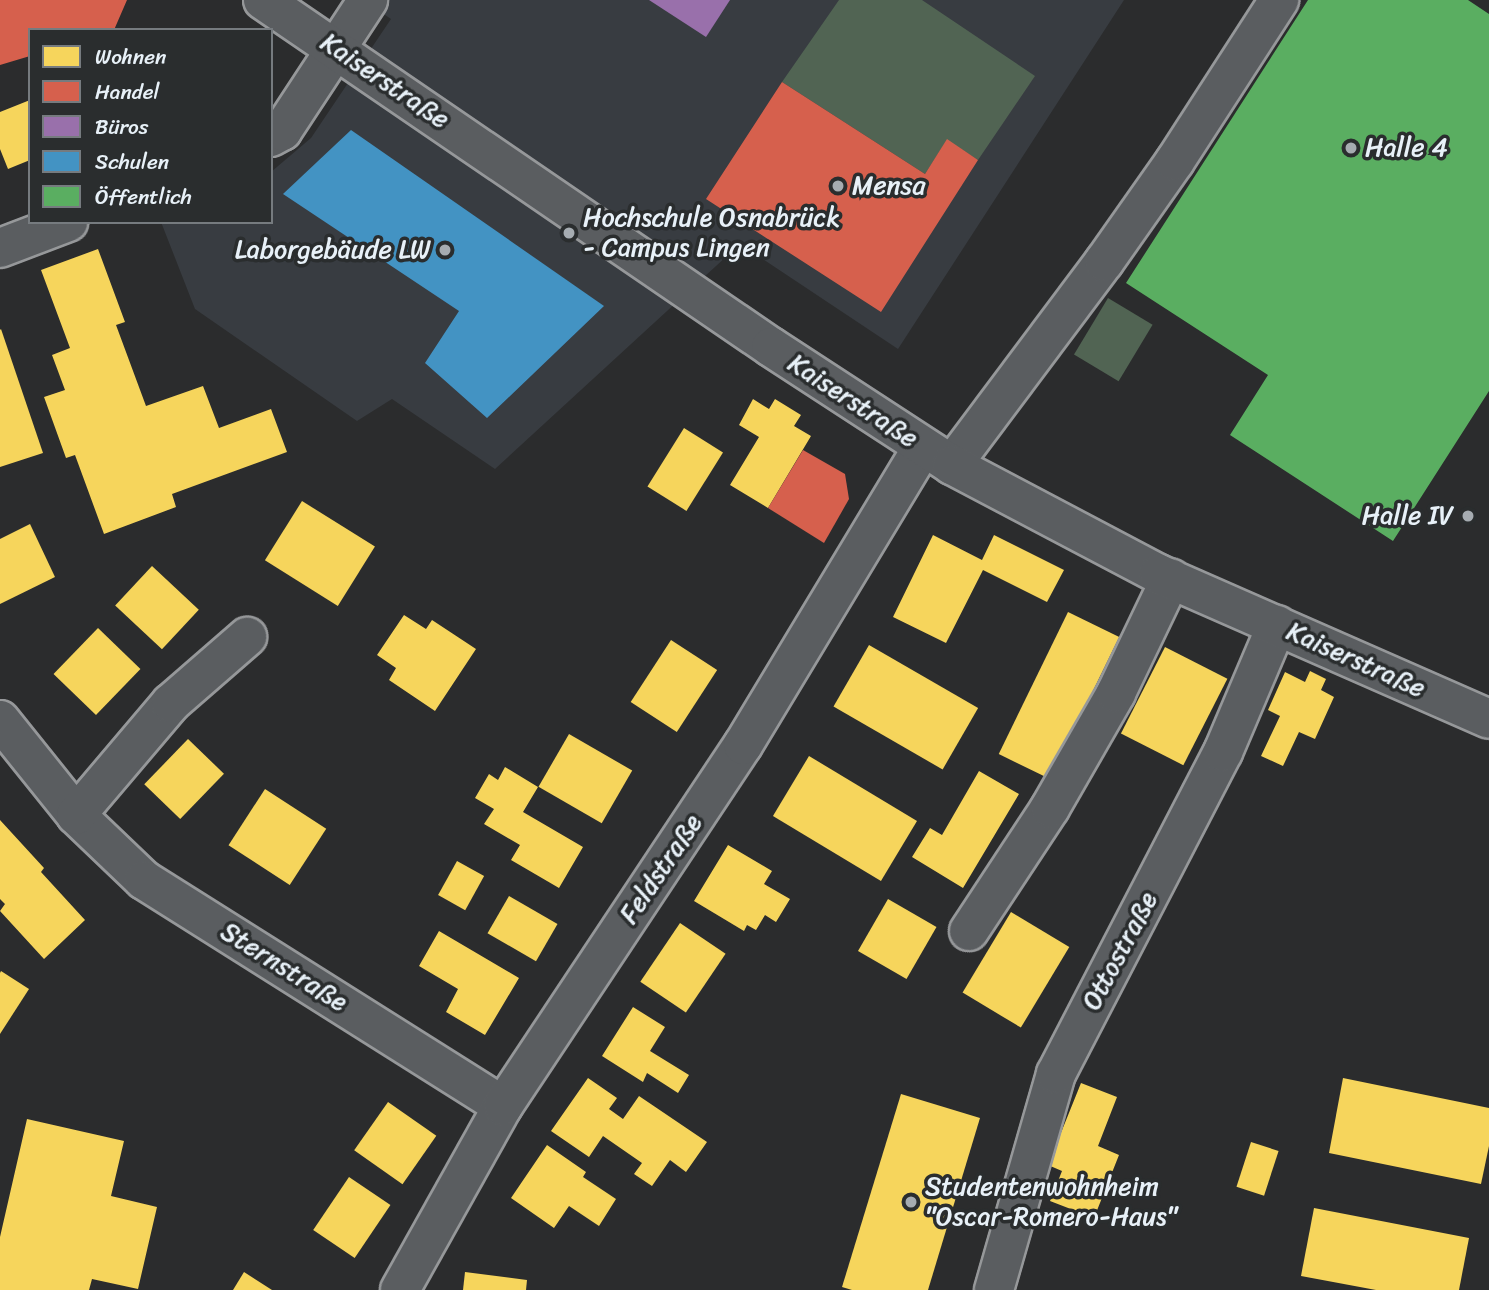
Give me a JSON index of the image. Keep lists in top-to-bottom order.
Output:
{
  "streets": {
    "street": [
      "Kaiserstraße",
      "Feldstraße",
      "Ottostraße",
      "Sternstraße"
    ]
  },
  "crossings": [
    ["Kaiserstraße", "Feldstraße"],
    ["Kaiserstraße", "Ottostraße"],
    ["Feldstraße", "Sternstraße"]
  ],
  "places": [
    "Halle 4",
    "Mensa",
    "Hochschule Osnabrück - Campus Lingen",
    "Laborgebäude LW",
    "Halle IV",
    "Studentenwohnheim \"Oscar-Romero-Haus\""
  ],
  "legend": [
    "Wohnen",
    "Handel",
    "Büros",
    "Schulen",
    "Öffentlich"
  ]
}
